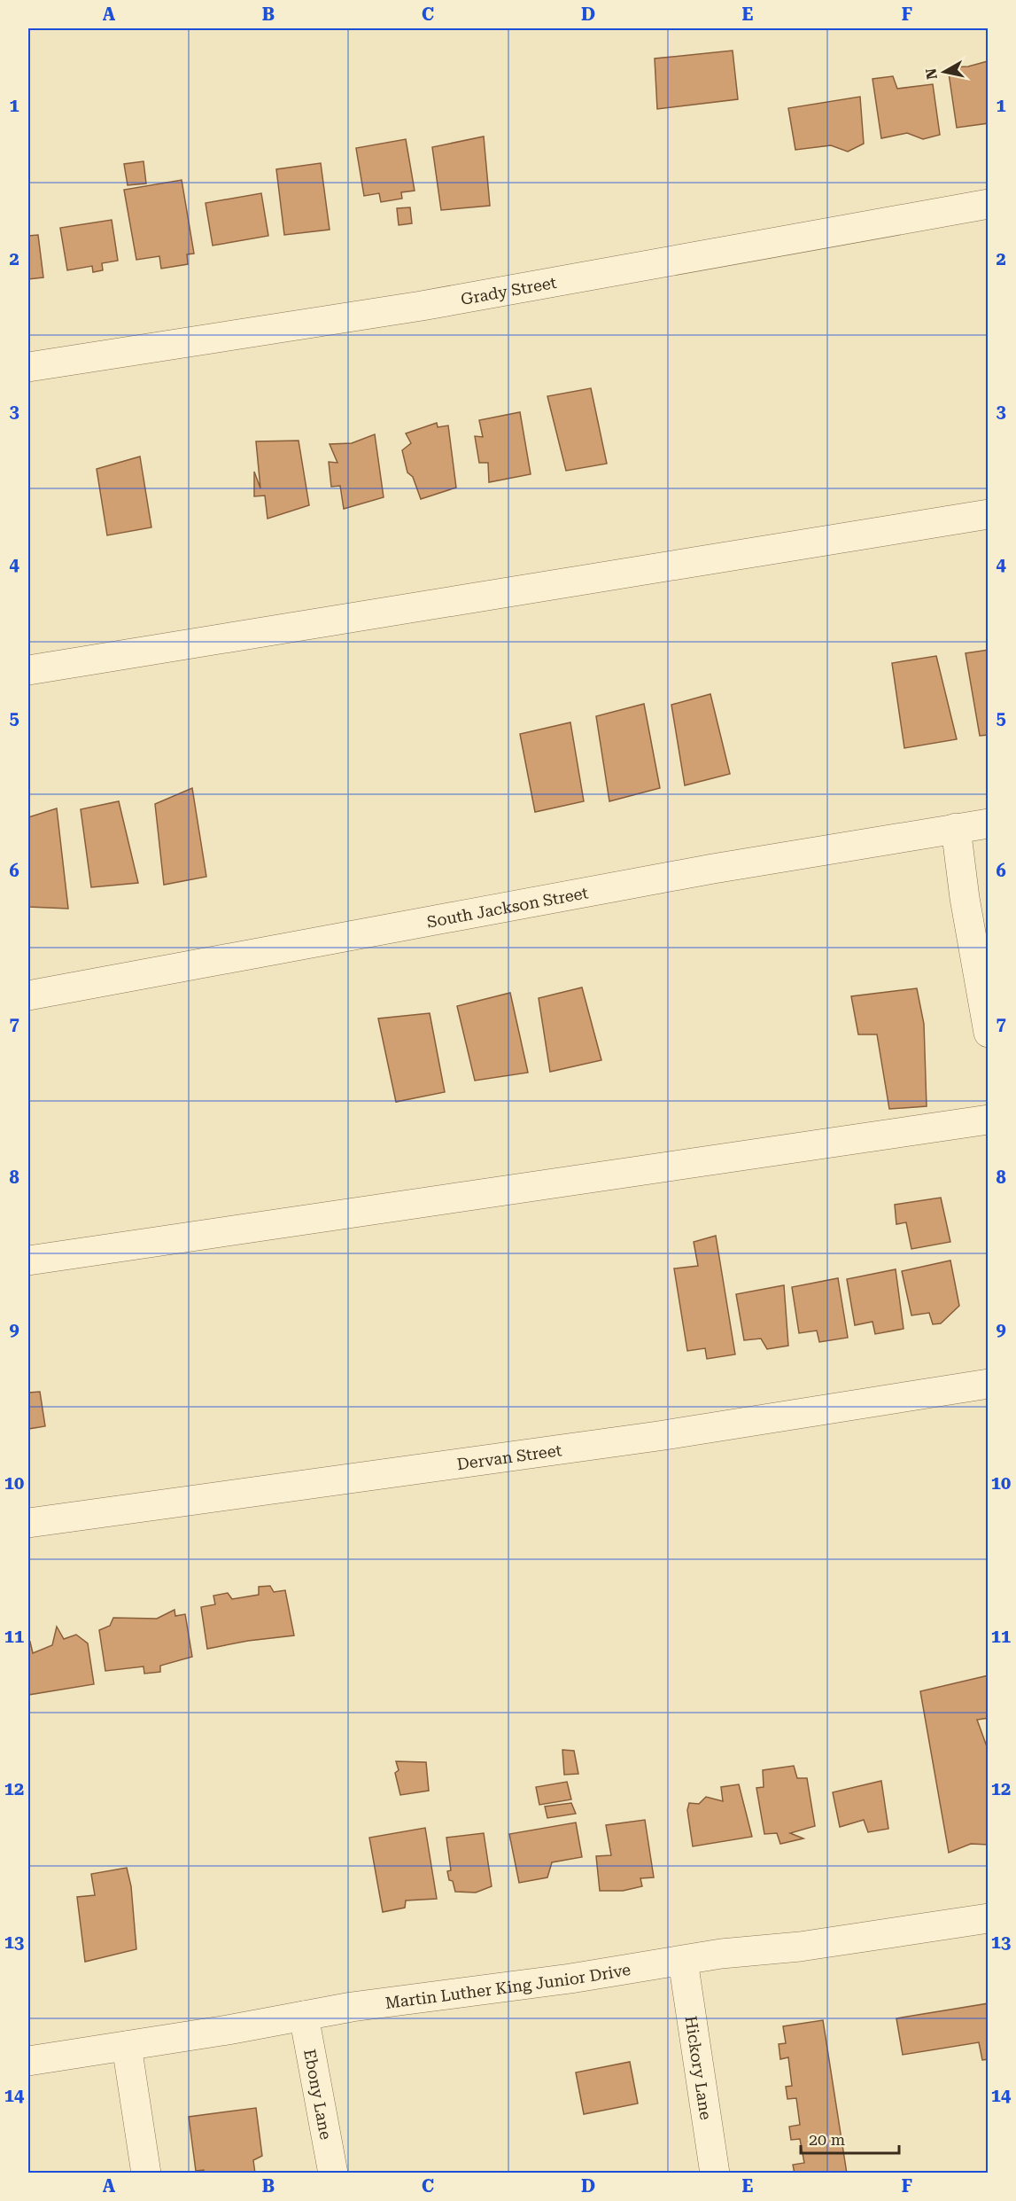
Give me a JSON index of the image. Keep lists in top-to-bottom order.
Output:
{
  "streets": {
    "street": [
      "Grady Street",
      "South Jackson Street",
      "Dervan Street",
      "Martin Luther King Junior Drive",
      "Hickory Lane",
      "Ebony Lane"
    ]
  },
  "crossings": [
    ["Martin Luther King Junior Drive", "Hickory Lane"],
    ["Martin Luther King Junior Drive", "Ebony Lane"]
  ],
  "scale_bar": "20 m",
  "north": "left",
  "grid": {
    "columns": [
      "A",
      "B",
      "C",
      "D",
      "E",
      "F"
    ],
    "rows": [
      "1",
      "2",
      "3",
      "4",
      "5",
      "6",
      "7",
      "8",
      "9",
      "10",
      "11",
      "12",
      "13",
      "14"
    ]
  }
}
